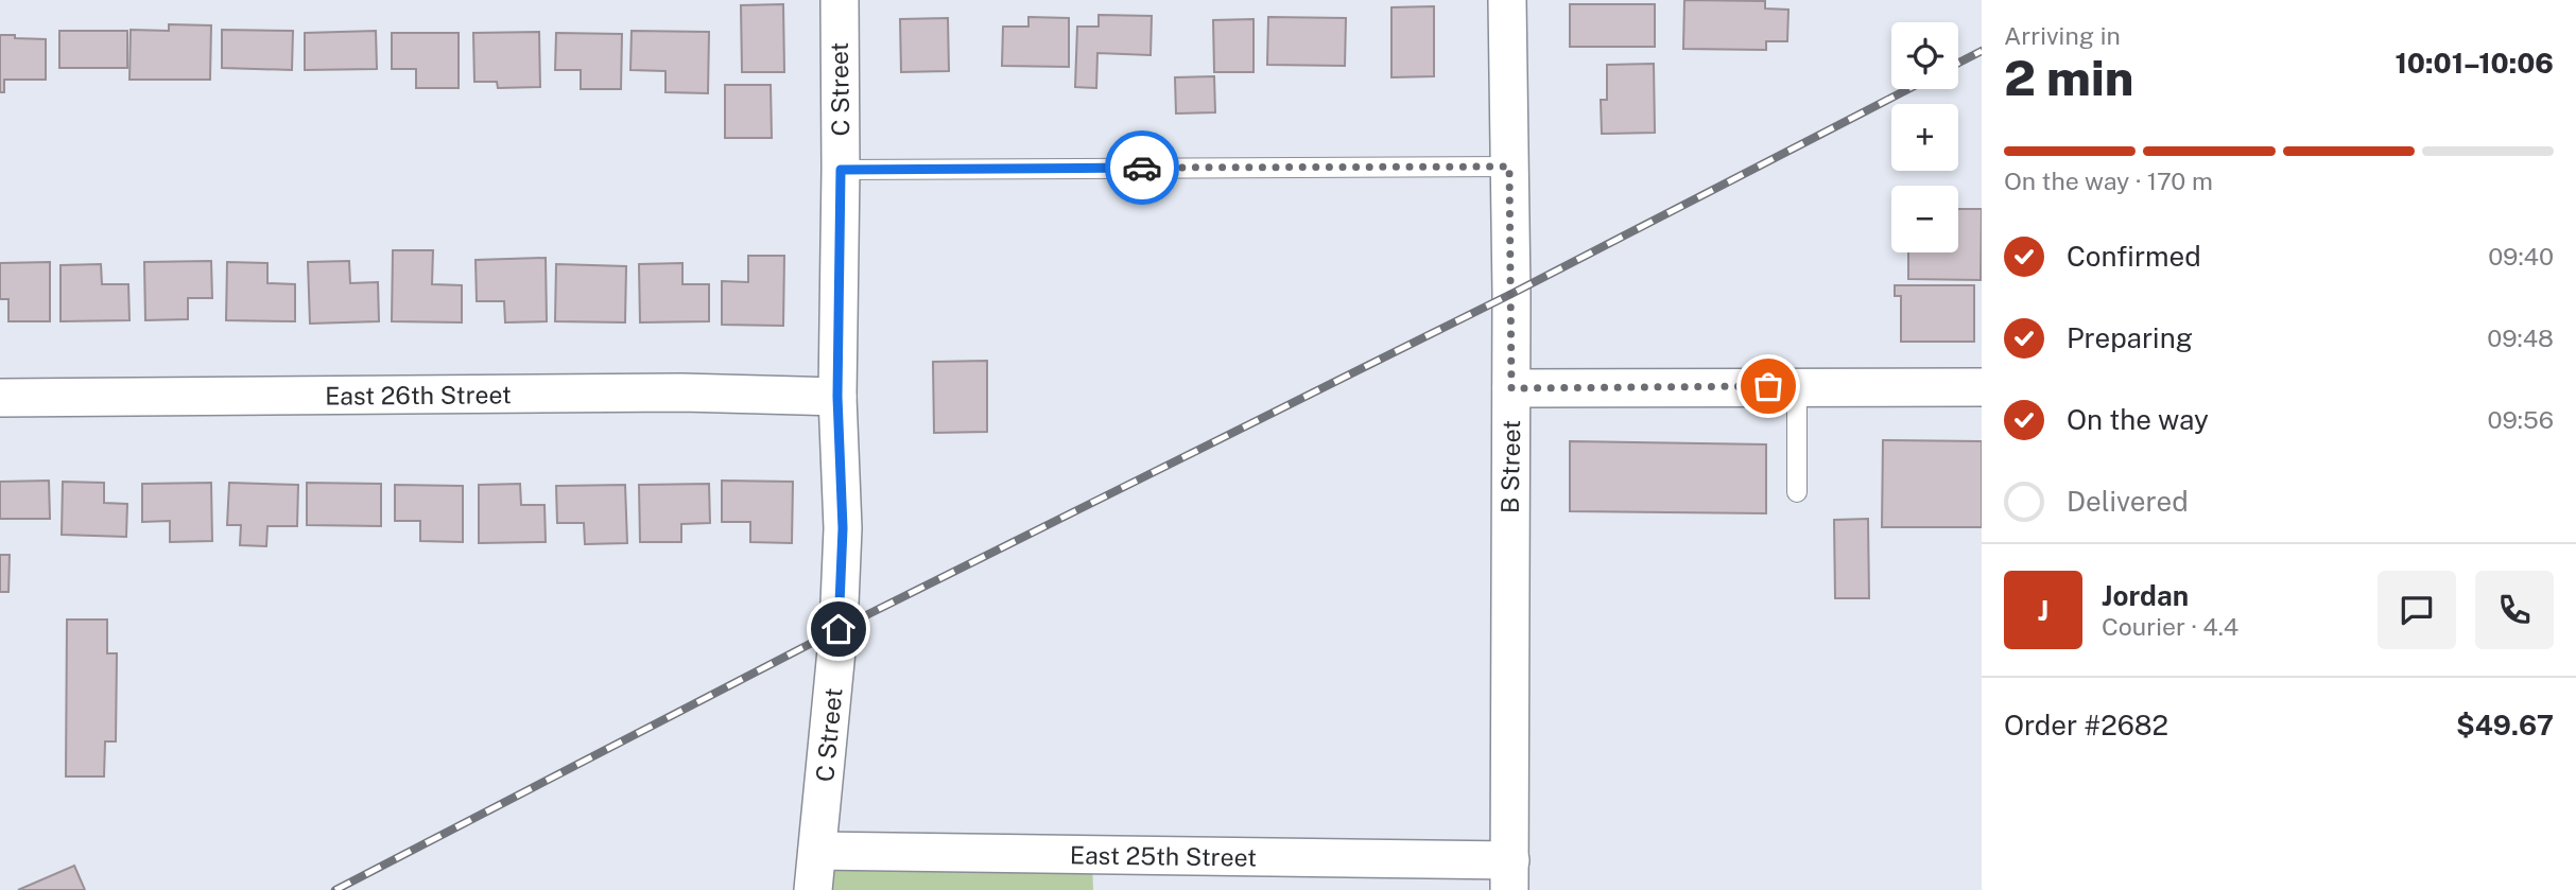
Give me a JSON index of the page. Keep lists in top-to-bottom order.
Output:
{
  "streets": {
    "street": [
      "C Street",
      "East 26th Street",
      "B Street",
      "East 25th Street"
    ]
  },
  "crossings": [
    ["C Street", "East 26th Street"],
    ["C Street", "East 25th Street"],
    ["B Street", "East 25th Street"]
  ],
  "page": {
    "heading": ["2 min", "Arriving in", "10:01–10:06"],
    "panel": [
      "Jordan",
      "Courier · 4.4",
      "Order #2682",
      "$49.67"
    ],
    "map_buttons": ["+", "−"],
    "bar": "On the way · 170 m",
    "list": [
      ["Confirmed", "09:40"],
      ["Preparing", "09:48"],
      ["On the way", "09:56"],
      "Delivered"
    ],
    "round": "J"
  }
}
